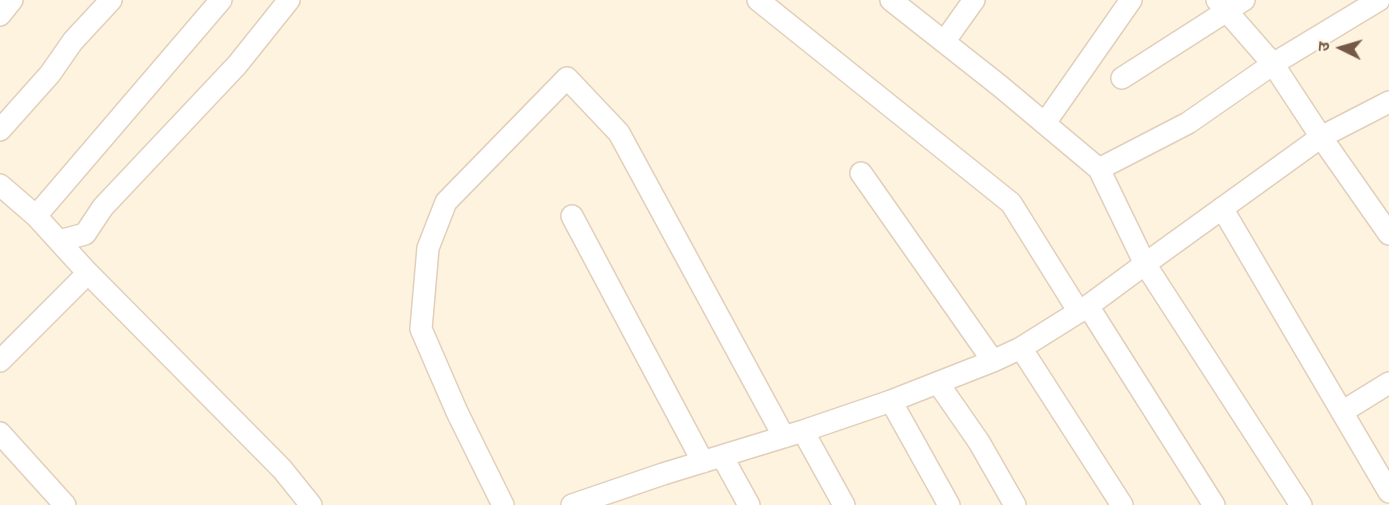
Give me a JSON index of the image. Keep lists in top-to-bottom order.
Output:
{
  "north": "left"
}
